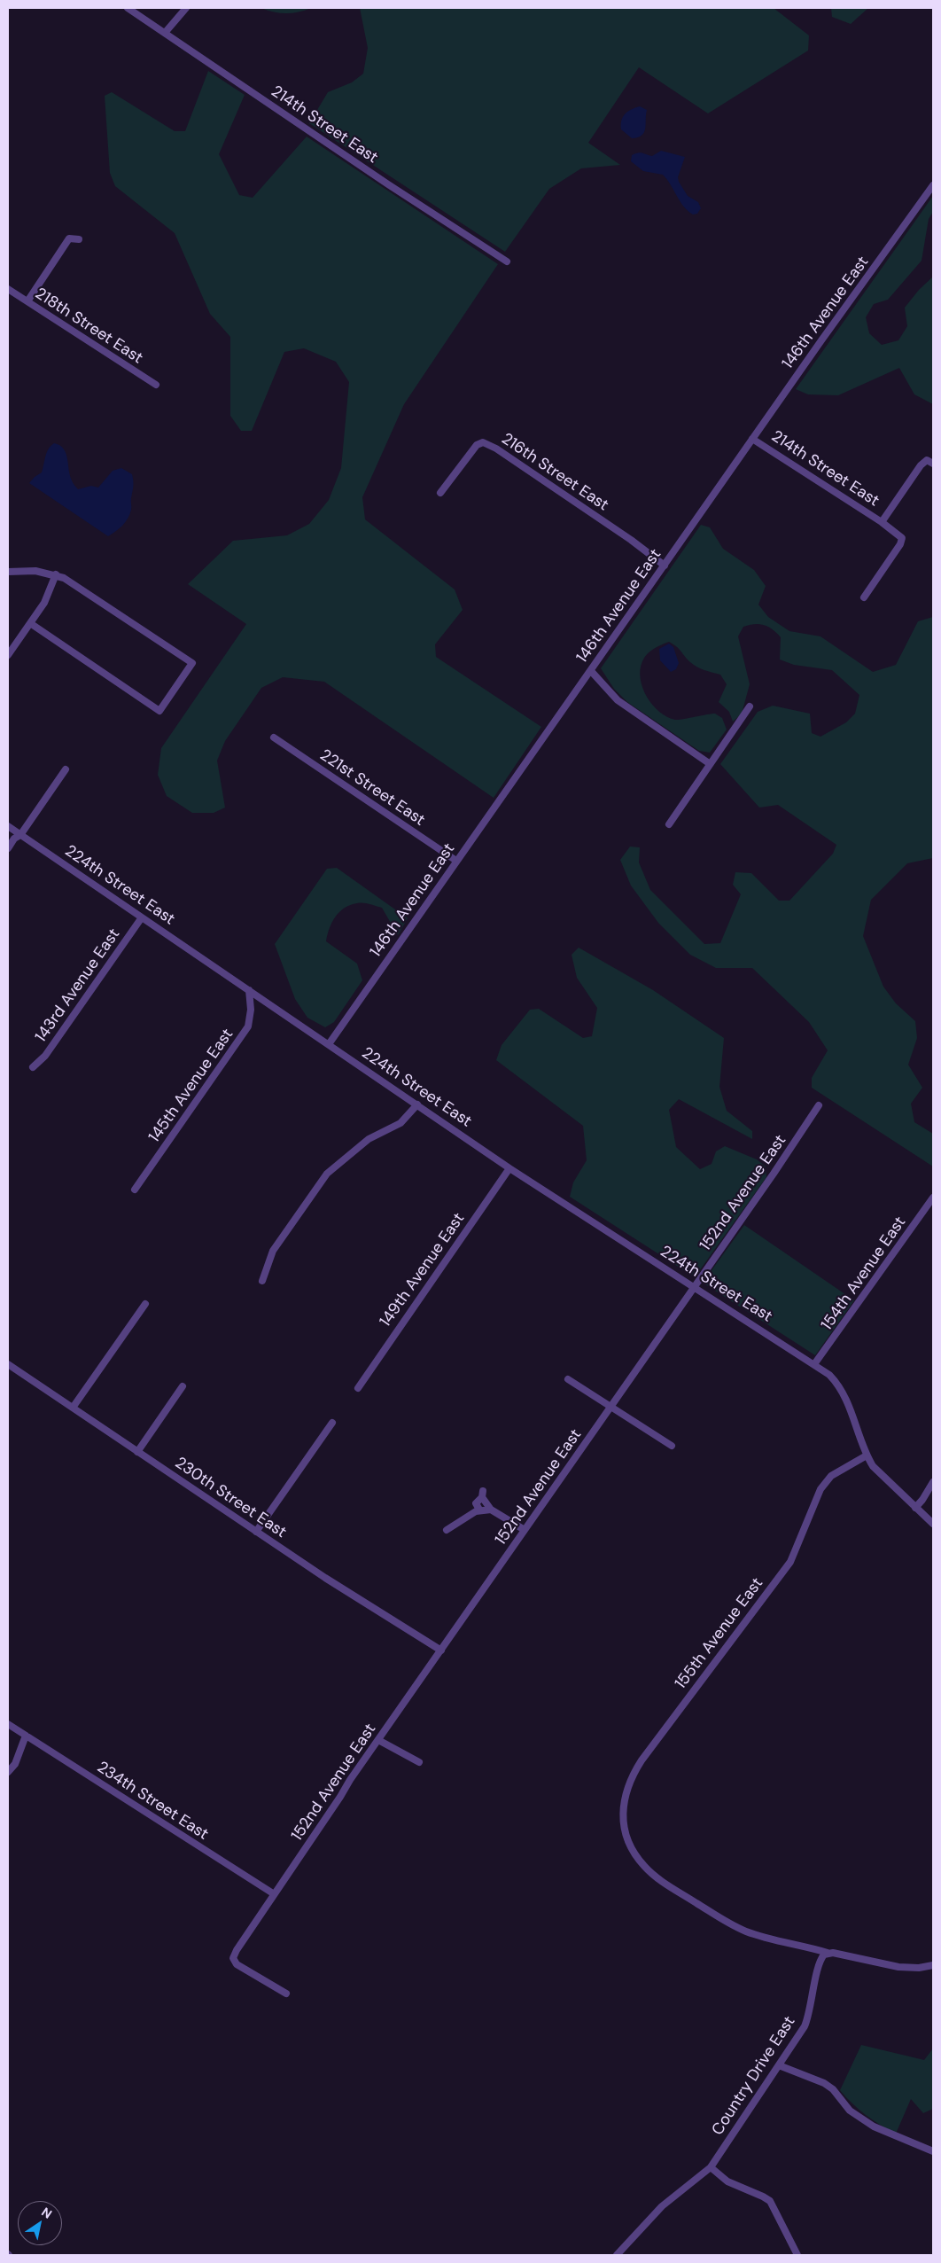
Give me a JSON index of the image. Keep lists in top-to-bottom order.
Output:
{
  "streets": {
    "street": [
      "214th Street East",
      "146th Avenue East",
      "218th Street East",
      "216th Street East",
      "221st Street East",
      "224th Street East",
      "143rd Avenue East",
      "145th Avenue East",
      "152nd Avenue East",
      "149th Avenue East",
      "154th Avenue East",
      "230th Street East",
      "155th Avenue East",
      "234th Street East",
      "Country Drive East"
    ]
  },
  "crossings": [
    ["214th Street East", "146th Avenue East"],
    ["146th Avenue East", "216th Street East"],
    ["146th Avenue East", "221st Street East"],
    ["146th Avenue East", "224th Street East"],
    ["224th Street East", "143rd Avenue East"],
    ["224th Street East", "145th Avenue East"],
    ["224th Street East", "152nd Avenue East"],
    ["224th Street East", "149th Avenue East"],
    ["224th Street East", "154th Avenue East"],
    ["152nd Avenue East", "230th Street East"],
    ["152nd Avenue East", "234th Street East"],
    ["155th Avenue East", "Country Drive East"]
  ],
  "north": "top right"
}
